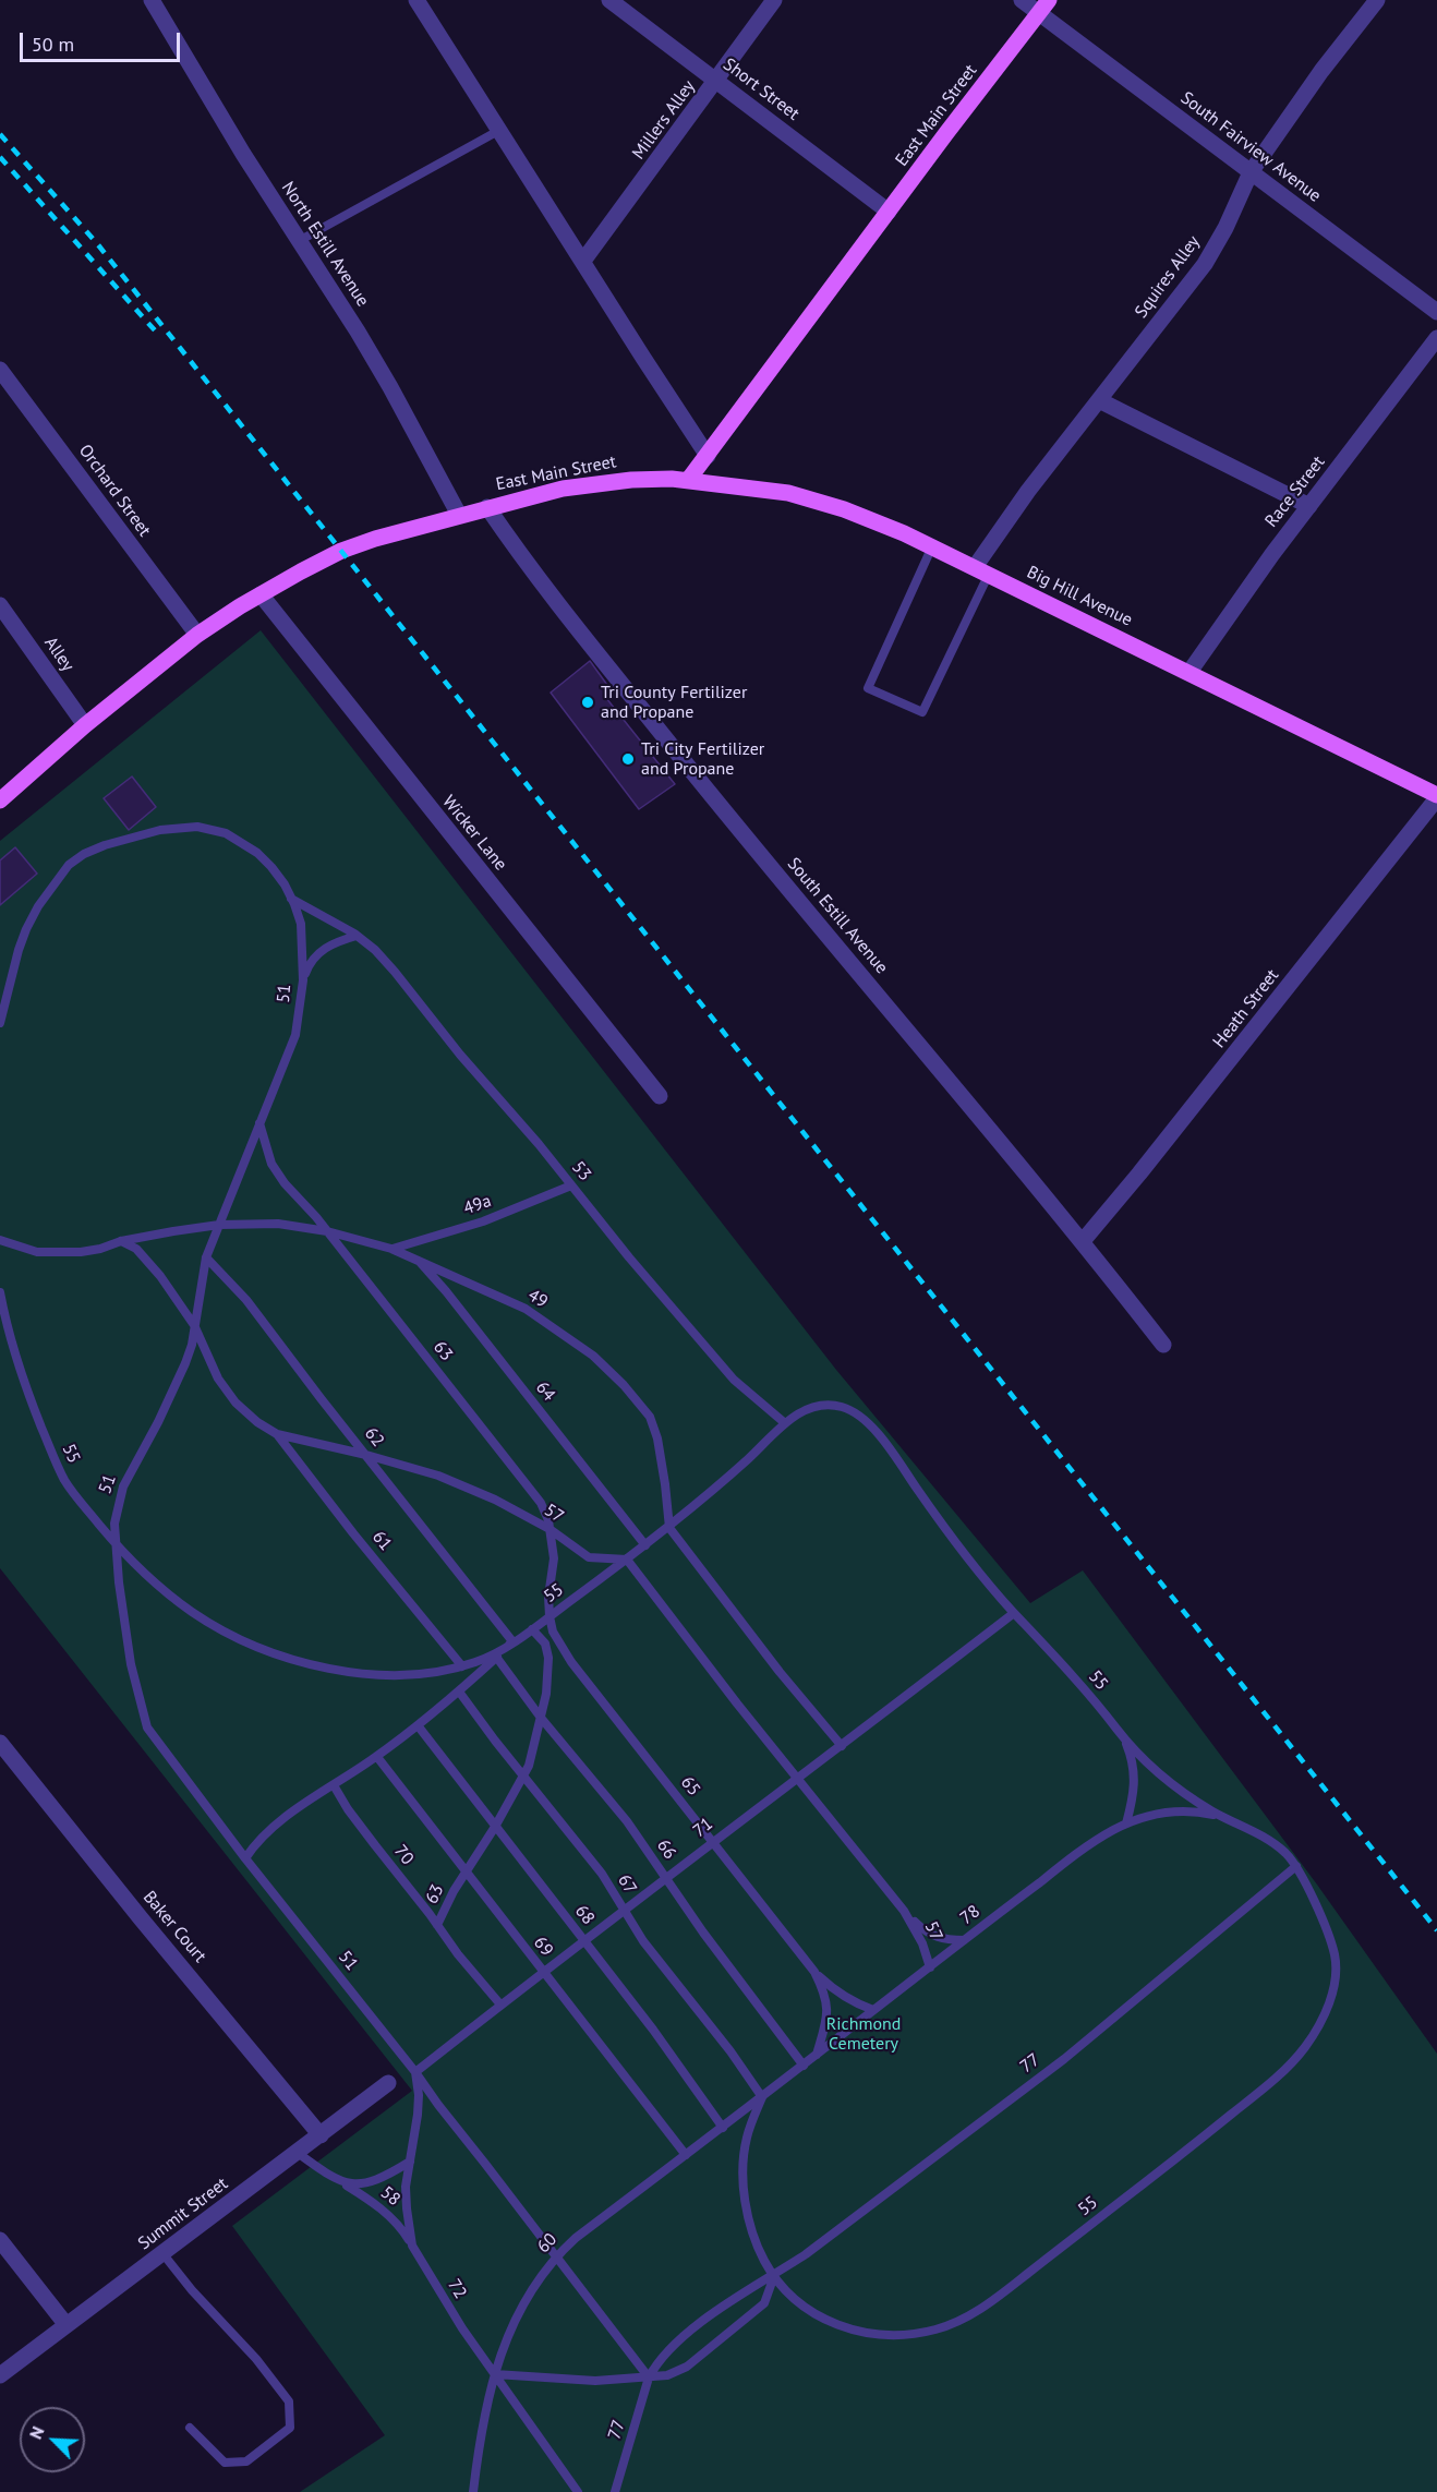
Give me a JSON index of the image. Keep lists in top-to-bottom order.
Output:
{
  "streets": {
    "main road": ["East Main Street", "Big Hill Avenue"],
    "street": [
      "Short Street",
      "Millers Alley",
      "South Fairview Avenue",
      "North Estill Avenue",
      "Squires Alley",
      "Orchard Street",
      "Race Street",
      "Alley",
      "Wicker Lane",
      "South Estill Avenue",
      "Heath Street",
      "Baker Court",
      "Summit Street"
    ],
    "lane": [
      "51",
      "53",
      "49a",
      "49",
      "63",
      "64",
      "62",
      "55",
      "57",
      "61",
      "65",
      "71",
      "66",
      "70",
      "67",
      "68",
      "78",
      "69",
      "77",
      "58",
      "60",
      "72"
    ]
  },
  "crossings": [
    ["Short Street", "East Main Street"],
    ["Short Street", "Millers Alley"],
    ["East Main Street", "South Fairview Avenue"],
    ["East Main Street", "North Estill Avenue"],
    ["East Main Street", "Orchard Street"],
    ["East Main Street", "Big Hill Avenue"],
    ["East Main Street", "Alley"],
    ["East Main Street", "Wicker Lane"],
    ["East Main Street", "South Estill Avenue"],
    ["South Fairview Avenue", "Squires Alley"],
    ["Squires Alley", "Big Hill Avenue"],
    ["Race Street", "Big Hill Avenue"],
    ["Big Hill Avenue", "Heath Street"],
    ["South Estill Avenue", "Heath Street"],
    ["51", "53"],
    ["51", "49"],
    ["51", "63"],
    ["51", "62"],
    ["51", "55"],
    ["51", "57"],
    ["51", "71"],
    ["51", "77"],
    ["51", "60"],
    ["51", "72"],
    ["53", "49a"],
    ["53", "55"],
    ["49a", "49"],
    ["49", "63"],
    ["49", "64"],
    ["49", "55"],
    ["49", "57"],
    ["63", "55"],
    ["63", "57"],
    ["63", "65"],
    ["63", "66"],
    ["63", "70"],
    ["63", "67"],
    ["63", "68"],
    ["63", "69"],
    ["64", "55"],
    ["62", "55"],
    ["62", "57"],
    ["55", "57"],
    ["55", "61"],
    ["55", "65"],
    ["55", "71"],
    ["55", "67"],
    ["55", "78"],
    ["55", "77"],
    ["55", "60"],
    ["57", "61"],
    ["57", "71"],
    ["57", "78"],
    ["65", "71"],
    ["65", "78"],
    ["71", "66"],
    ["71", "70"],
    ["71", "67"],
    ["71", "68"],
    ["71", "69"],
    ["71", "72"],
    ["66", "78"],
    ["67", "78"],
    ["67", "60"],
    ["68", "60"],
    ["78", "60"],
    ["Baker Court", "Summit Street"],
    ["69", "60"],
    ["58", "Summit Street"],
    ["58", "72"],
    ["60", "72"]
  ],
  "parks": ["Richmond Cemetery"],
  "places": ["Tri County Fertilizer and Propane", "Tri City Fertilizer and Propane"],
  "scale_bar": "50 m",
  "north": "top left"
}
